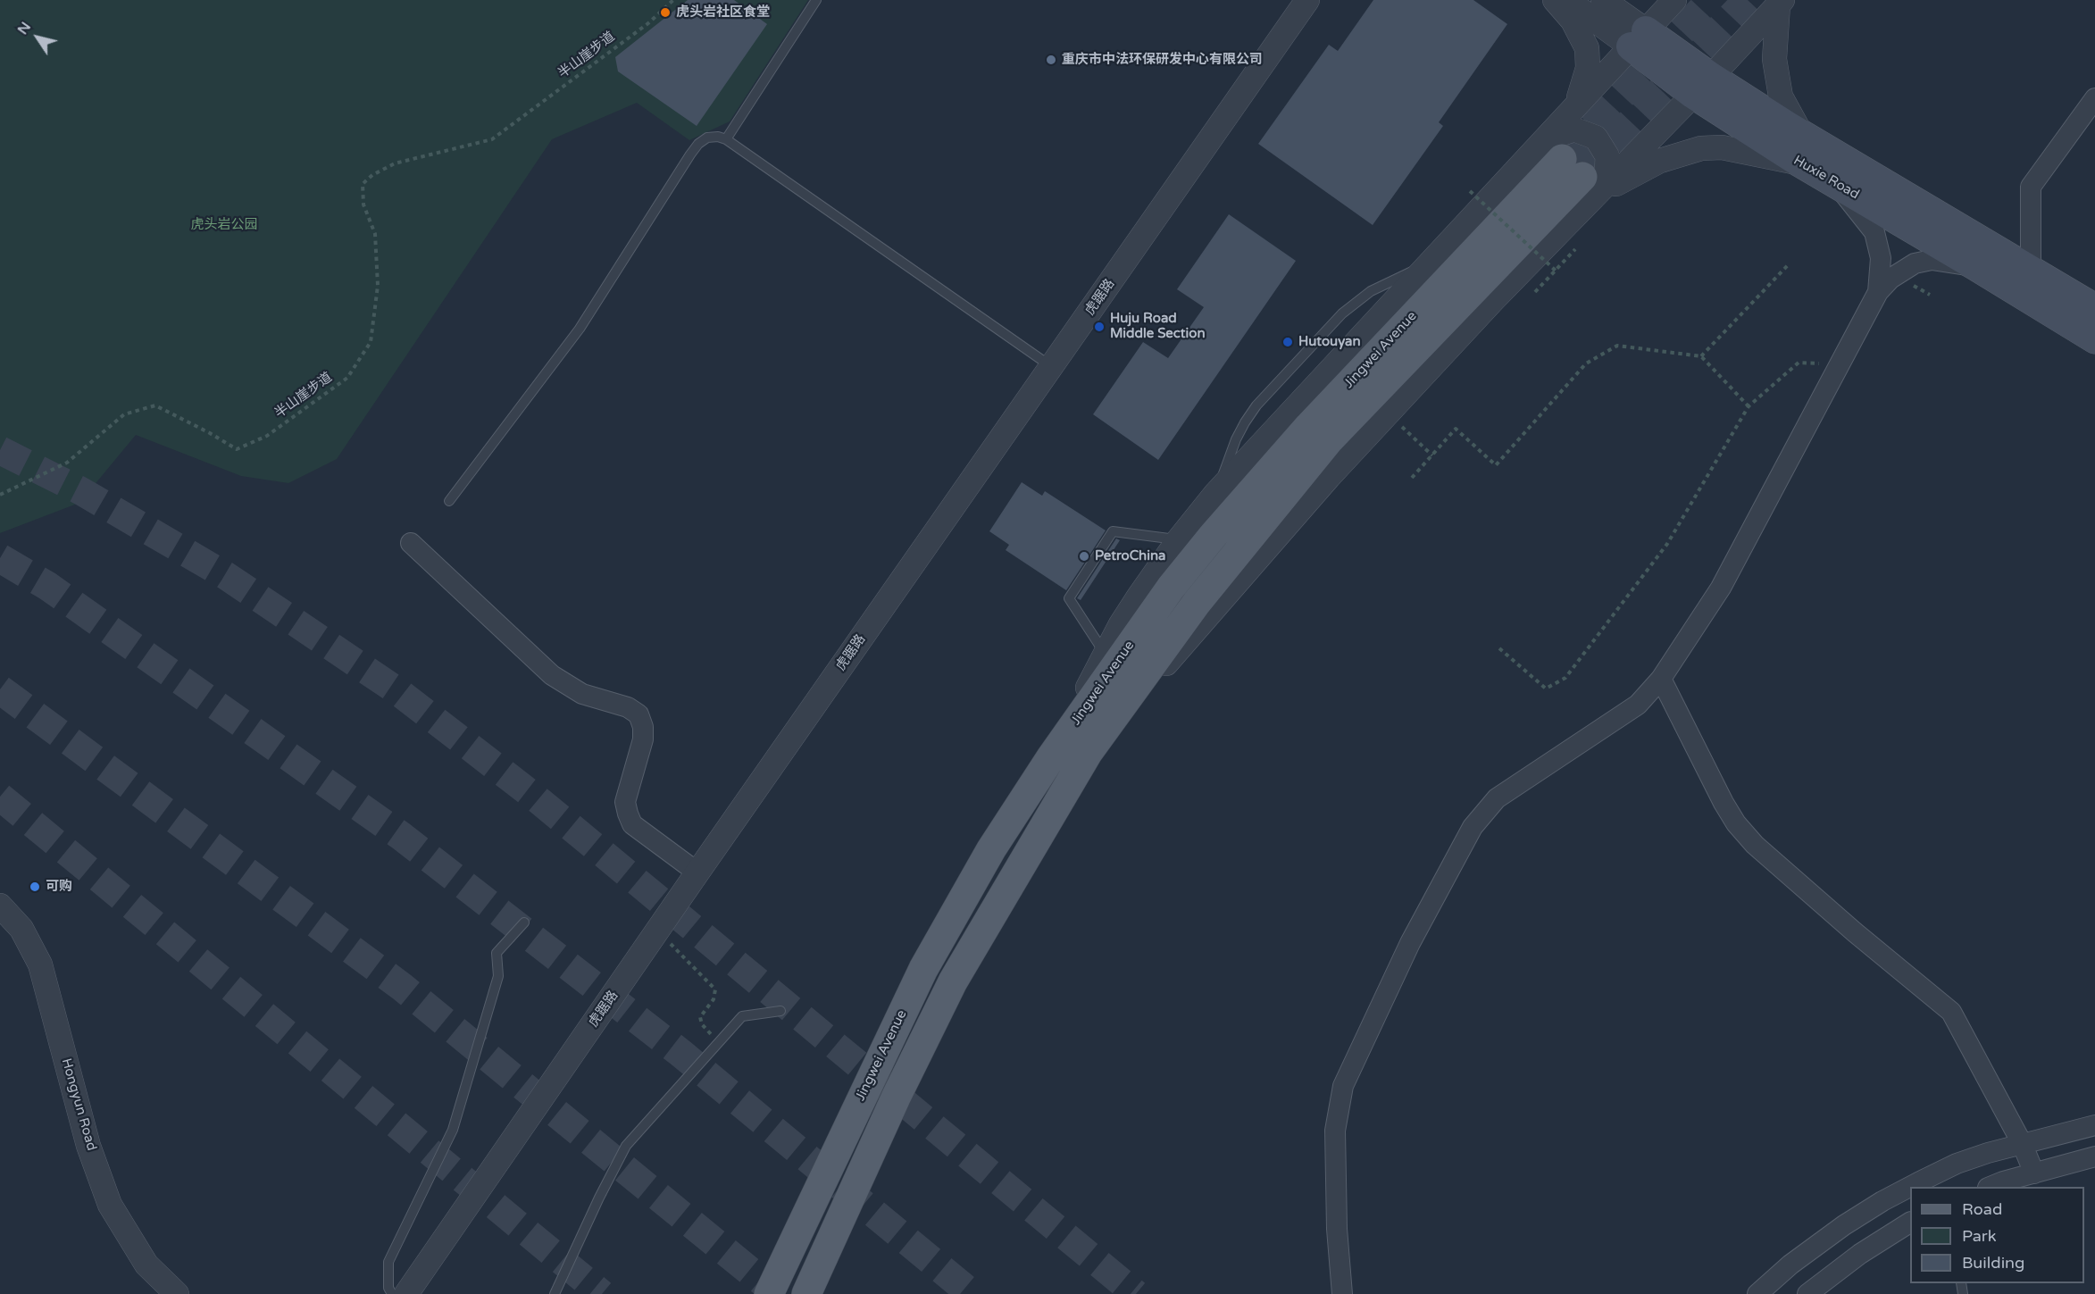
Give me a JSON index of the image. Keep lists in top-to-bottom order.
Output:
{
  "streets": {
    "main road": ["Huxie Road", "Jingwei Avenue"],
    "street": ["虎踞路", "Hongyun Road"],
    "path": ["半山崖步道"]
  },
  "parks": ["虎头岩公园"],
  "places": [
    "虎头岩社区食堂",
    "重庆市中法环保研发中心有限公司",
    "Huju Road Middle Section",
    "Hutouyan",
    "PetroChina",
    "可购"
  ],
  "legend": ["Road", "Park", "Building"],
  "north": "top left"
}
